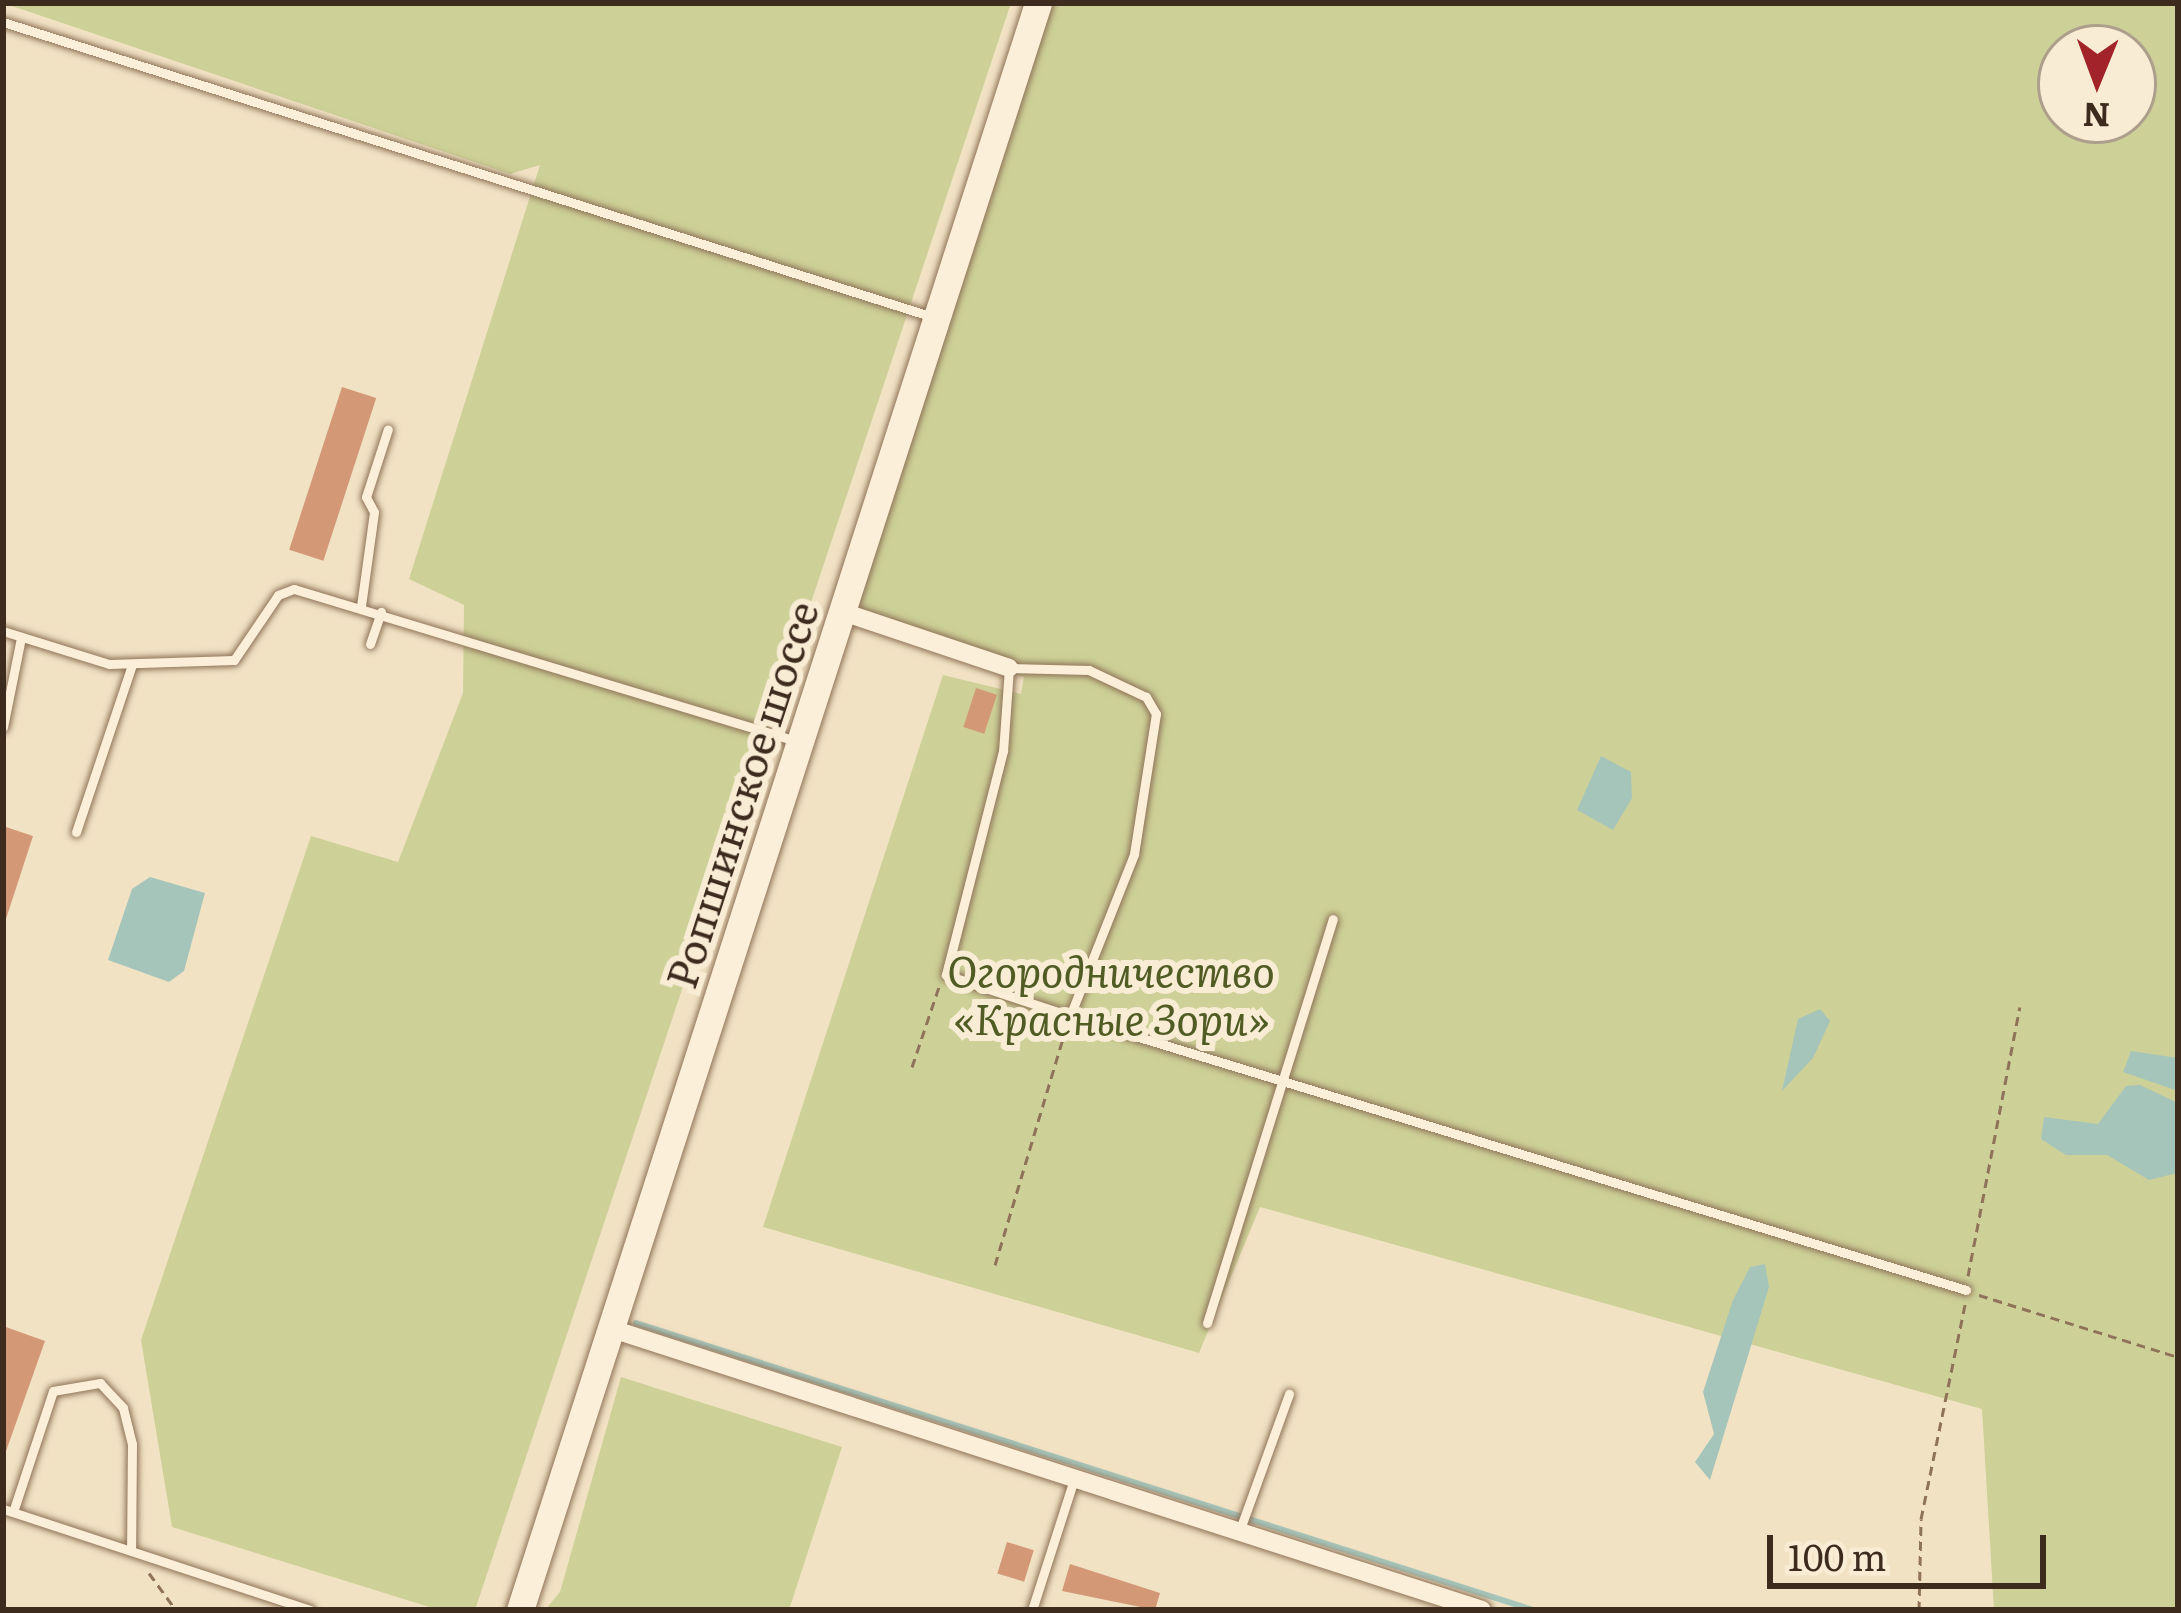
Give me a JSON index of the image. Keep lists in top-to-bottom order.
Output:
{
  "streets": {
    "main road": ["Ропшинское шоссе"]
  },
  "parks": ["Огородничество «Красные Зори»"],
  "scale_bar": "100 m",
  "north": "bottom"
}
